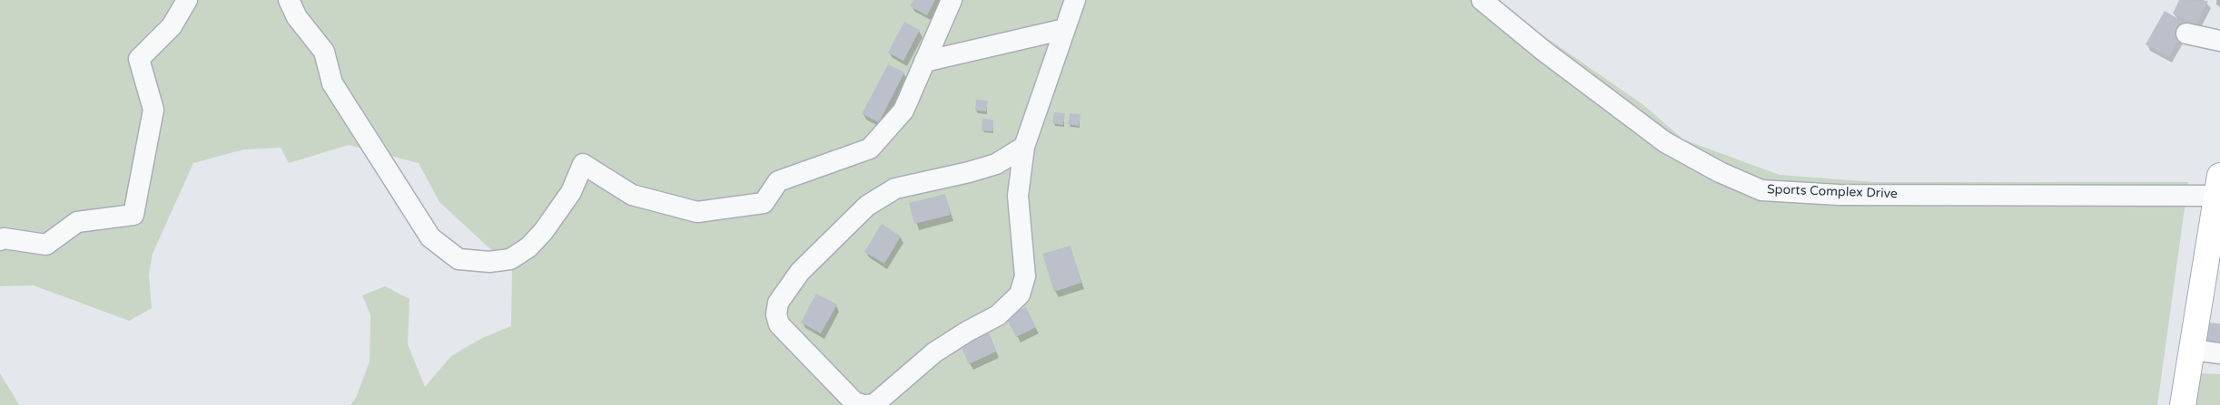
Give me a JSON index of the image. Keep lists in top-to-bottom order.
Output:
{
  "streets": {
    "street": ["Sports Complex Drive"]
  }
}
